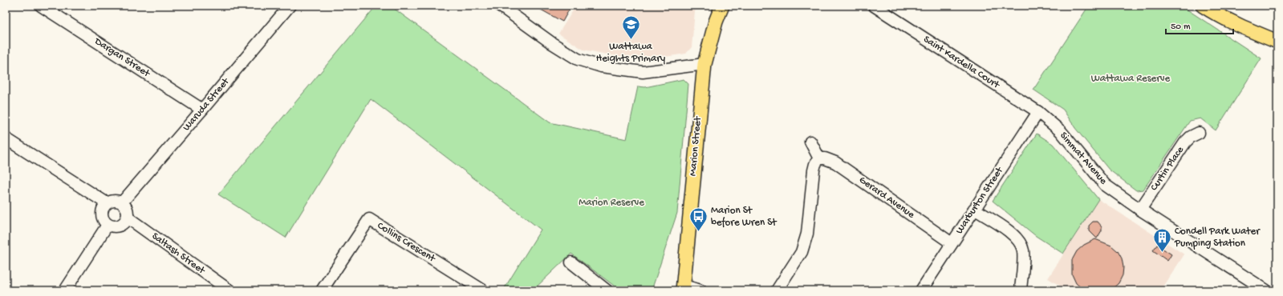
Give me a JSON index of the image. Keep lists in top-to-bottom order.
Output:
{
  "streets": {
    "main road": ["Marion Street"],
    "street": [
      "Dargan Street",
      "Saint Kardella Court",
      "Waruda Street",
      "Simmat Avenue",
      "Curtin Place",
      "Gerard Avenue",
      "Warburton Street",
      "Collins Crescent",
      "Saltash Street"
    ]
  },
  "crossings": [
    ["Dargan Street", "Waruda Street"],
    ["Saint Kardella Court", "Simmat Avenue"],
    ["Saint Kardella Court", "Warburton Street"],
    ["Waruda Street", "Saltash Street"],
    ["Simmat Avenue", "Curtin Place"],
    ["Gerard Avenue", "Warburton Street"]
  ],
  "parks": ["Wattawa Reserve", "Marion Reserve"],
  "places": {
    "school or university": ["Wattawa Heights Primary"],
    "bus stop": ["Marion St before Wren St"],
    "building": ["Condell Park Water Pumping Station"]
  },
  "scale_bar": "50 m"
}
